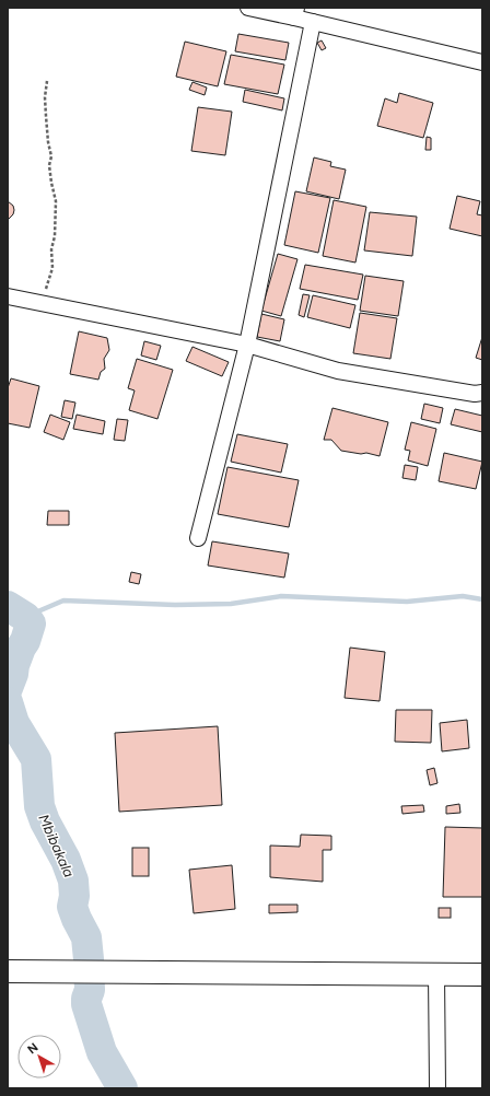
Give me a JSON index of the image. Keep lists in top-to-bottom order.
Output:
{
  "water": ["Mbibakala"],
  "north": "top left"
}
